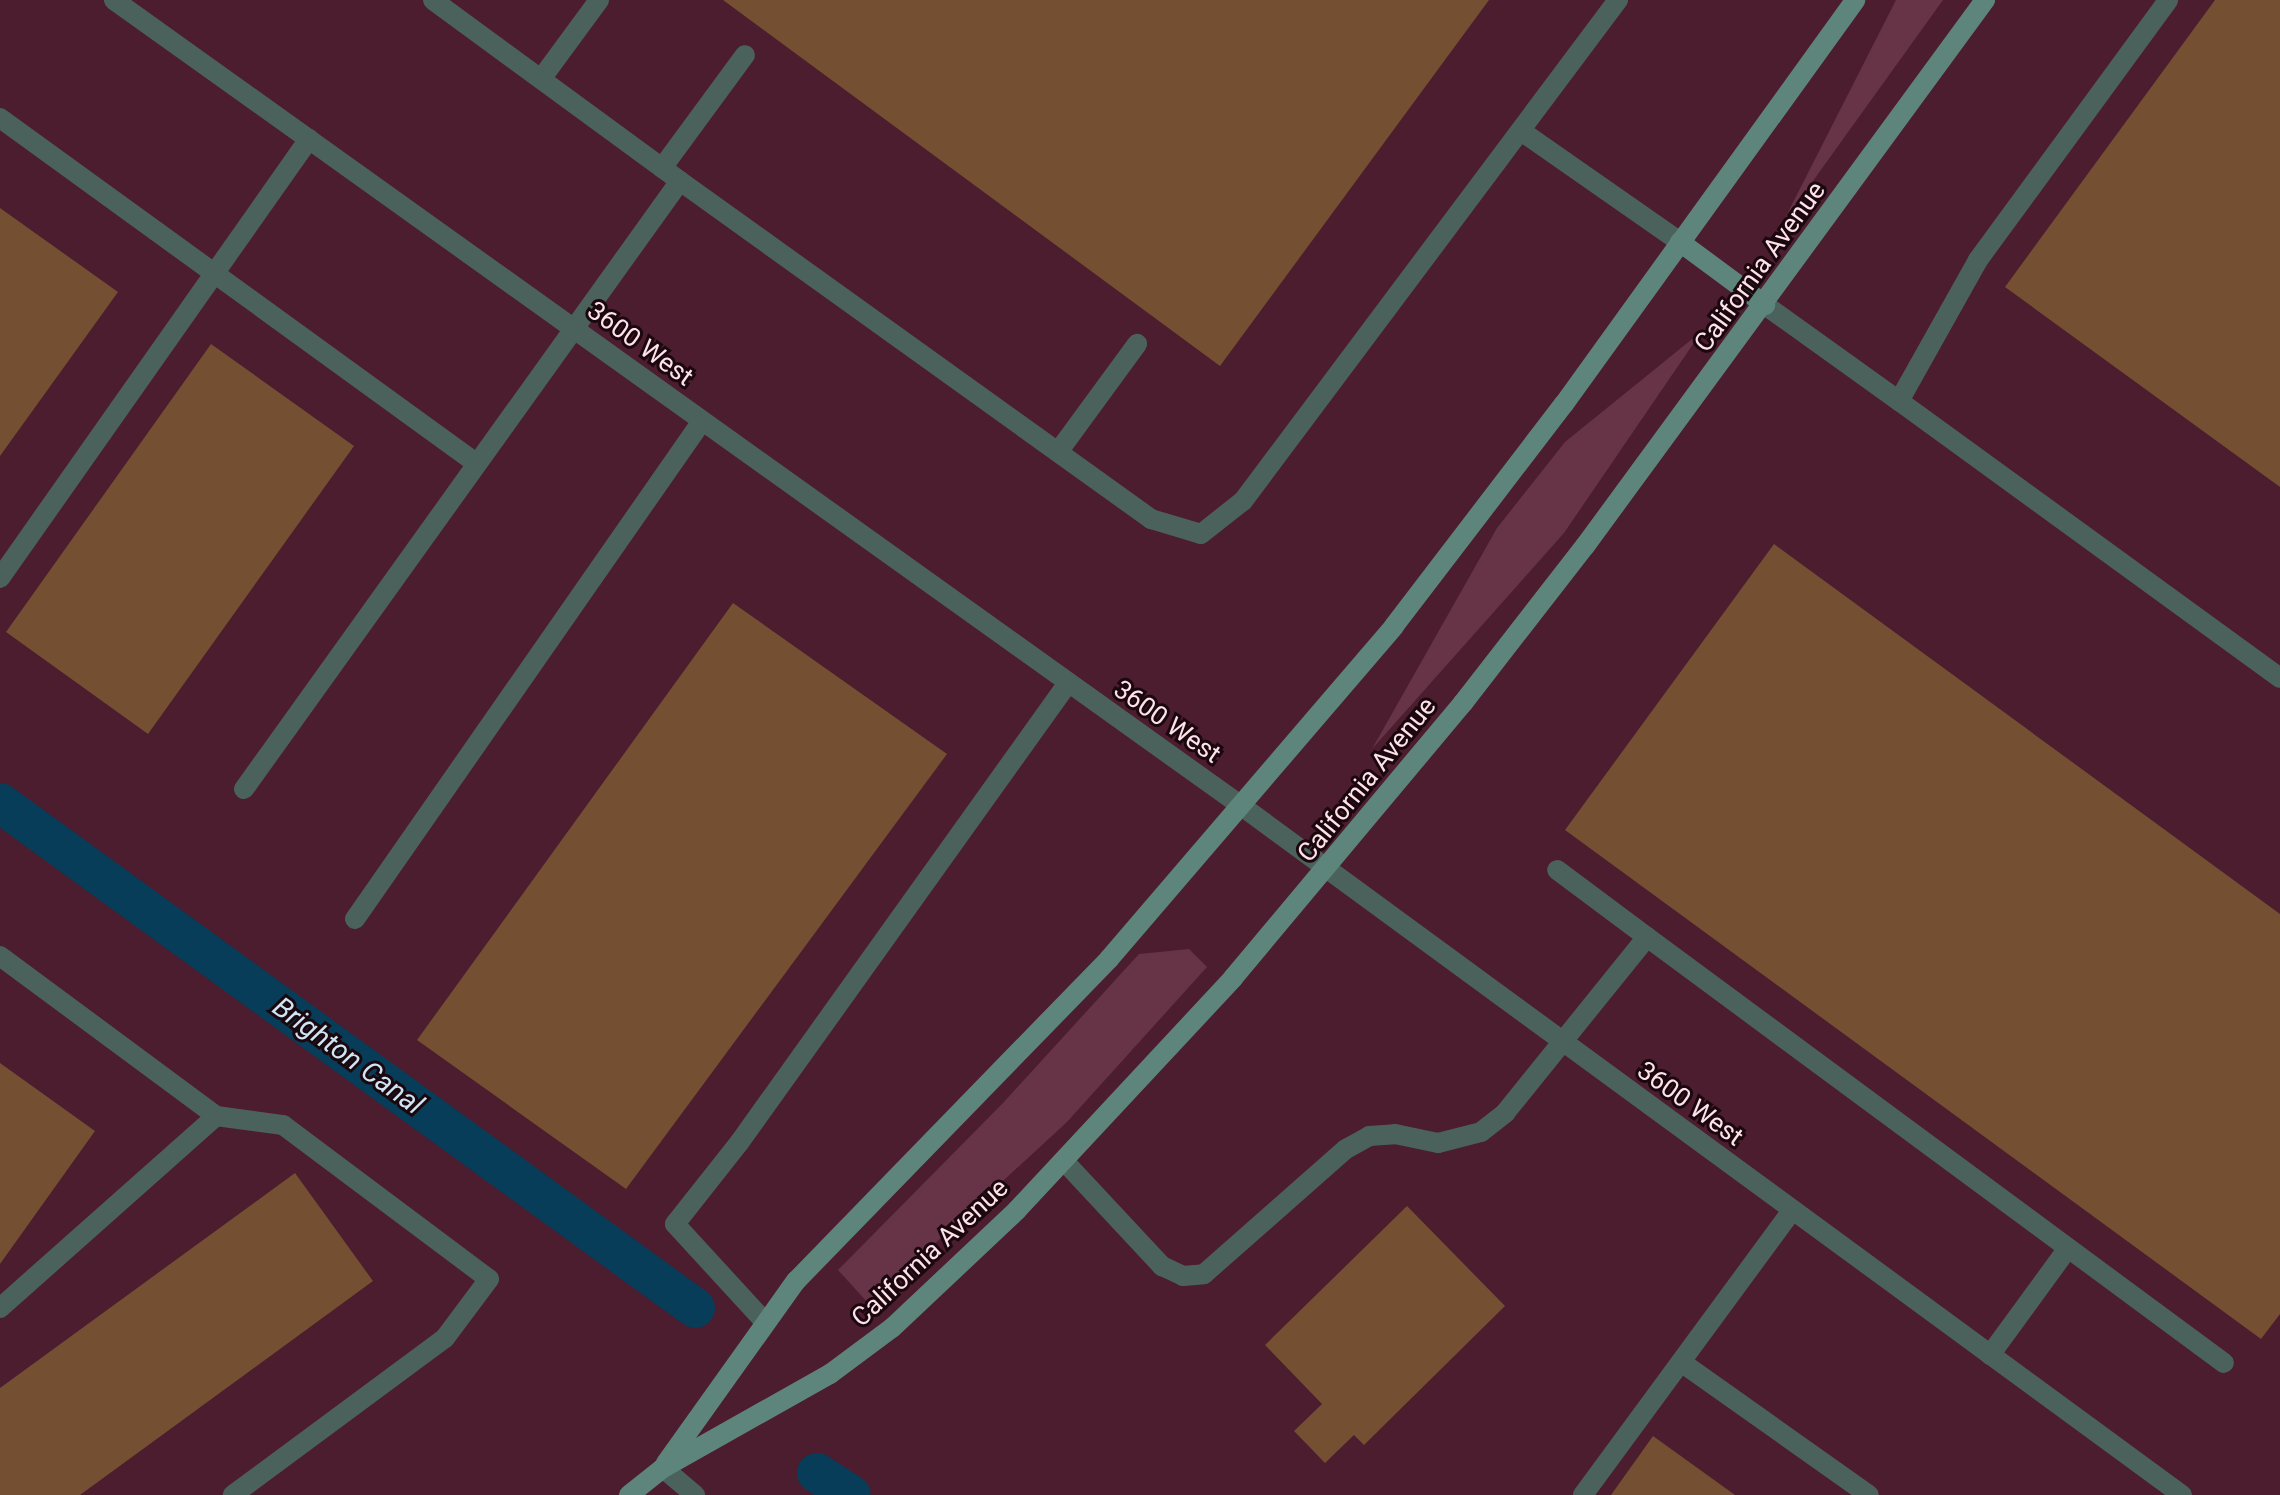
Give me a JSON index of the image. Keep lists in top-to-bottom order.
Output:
{
  "streets": {
    "main road": ["California Avenue"],
    "street": ["3600 West"]
  },
  "crossings": [
    ["California Avenue", "3600 West"]
  ],
  "water": ["Brighton Canal"]
}
